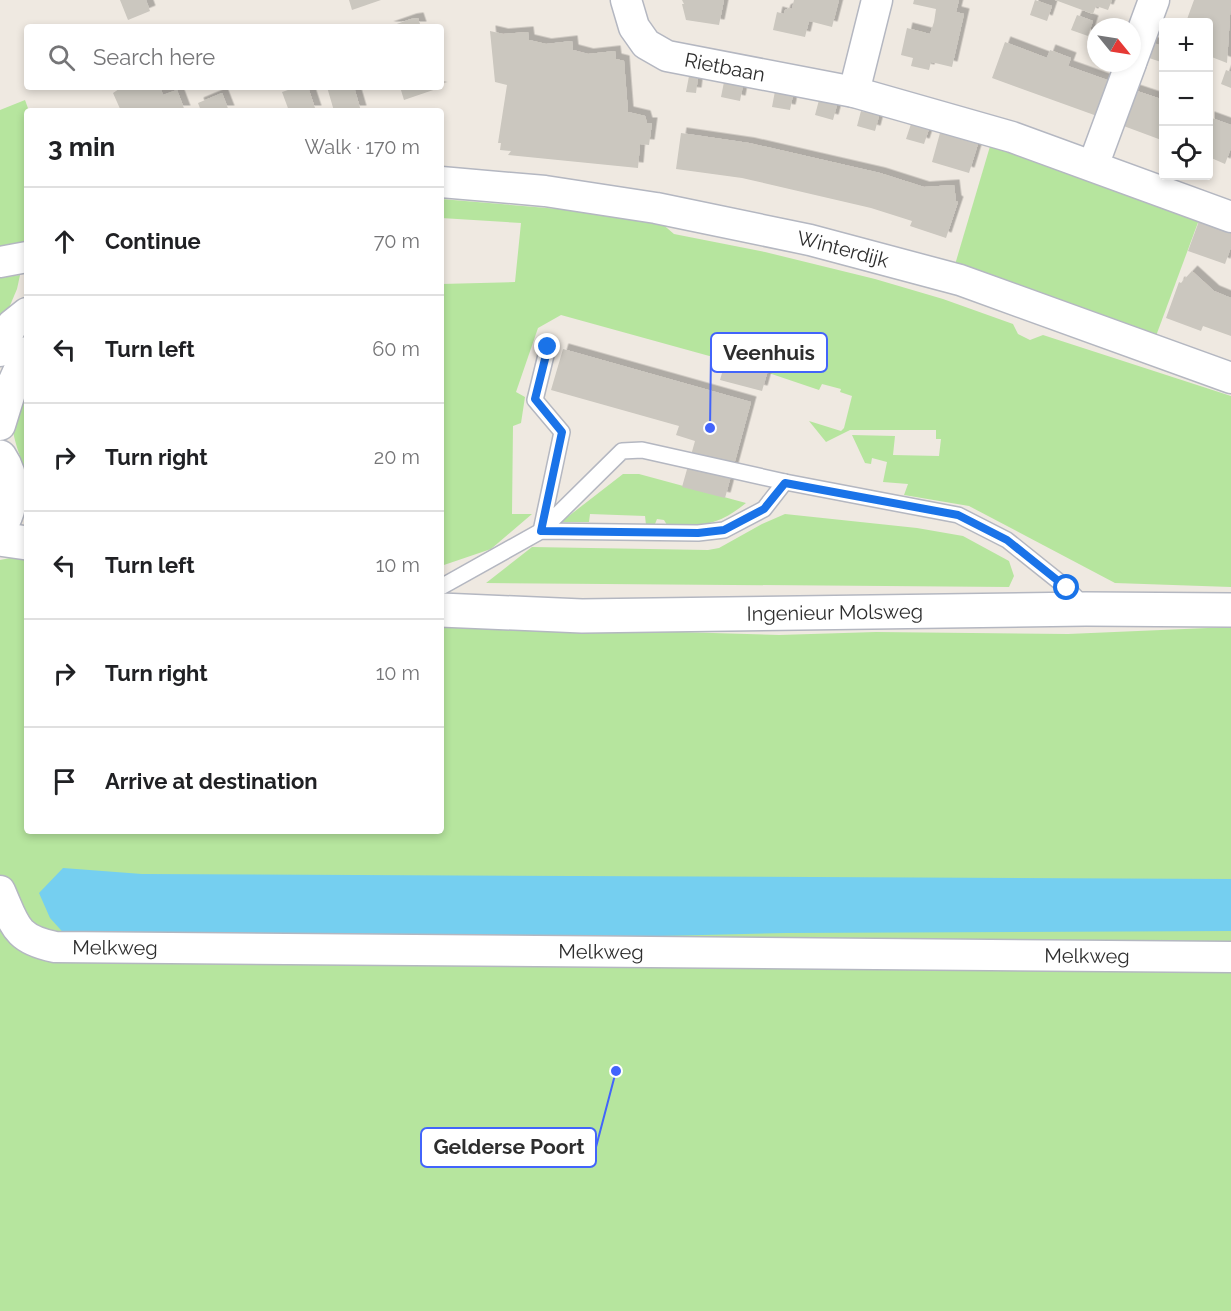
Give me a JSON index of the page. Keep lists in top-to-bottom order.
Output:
{
  "streets": {
    "main road": ["Ingenieur Molsweg"],
    "street": ["Rietbaan", "Winterdijk", "Melkweg"]
  },
  "places": ["Veenhuis", "Gelderse Poort"],
  "north": "bottom right",
  "page": {
    "map_buttons": ["+", "−"],
    "search": "Search here",
    "heading": ["3 min", "Walk · 170 m"],
    "list": [
      ["Continue", "70 m"],
      ["Turn left", "60 m"],
      ["Turn right", "20 m"],
      ["Turn left", "10 m"],
      ["Turn right", "10 m"],
      "Arrive at destination"
    ]
  }
}
